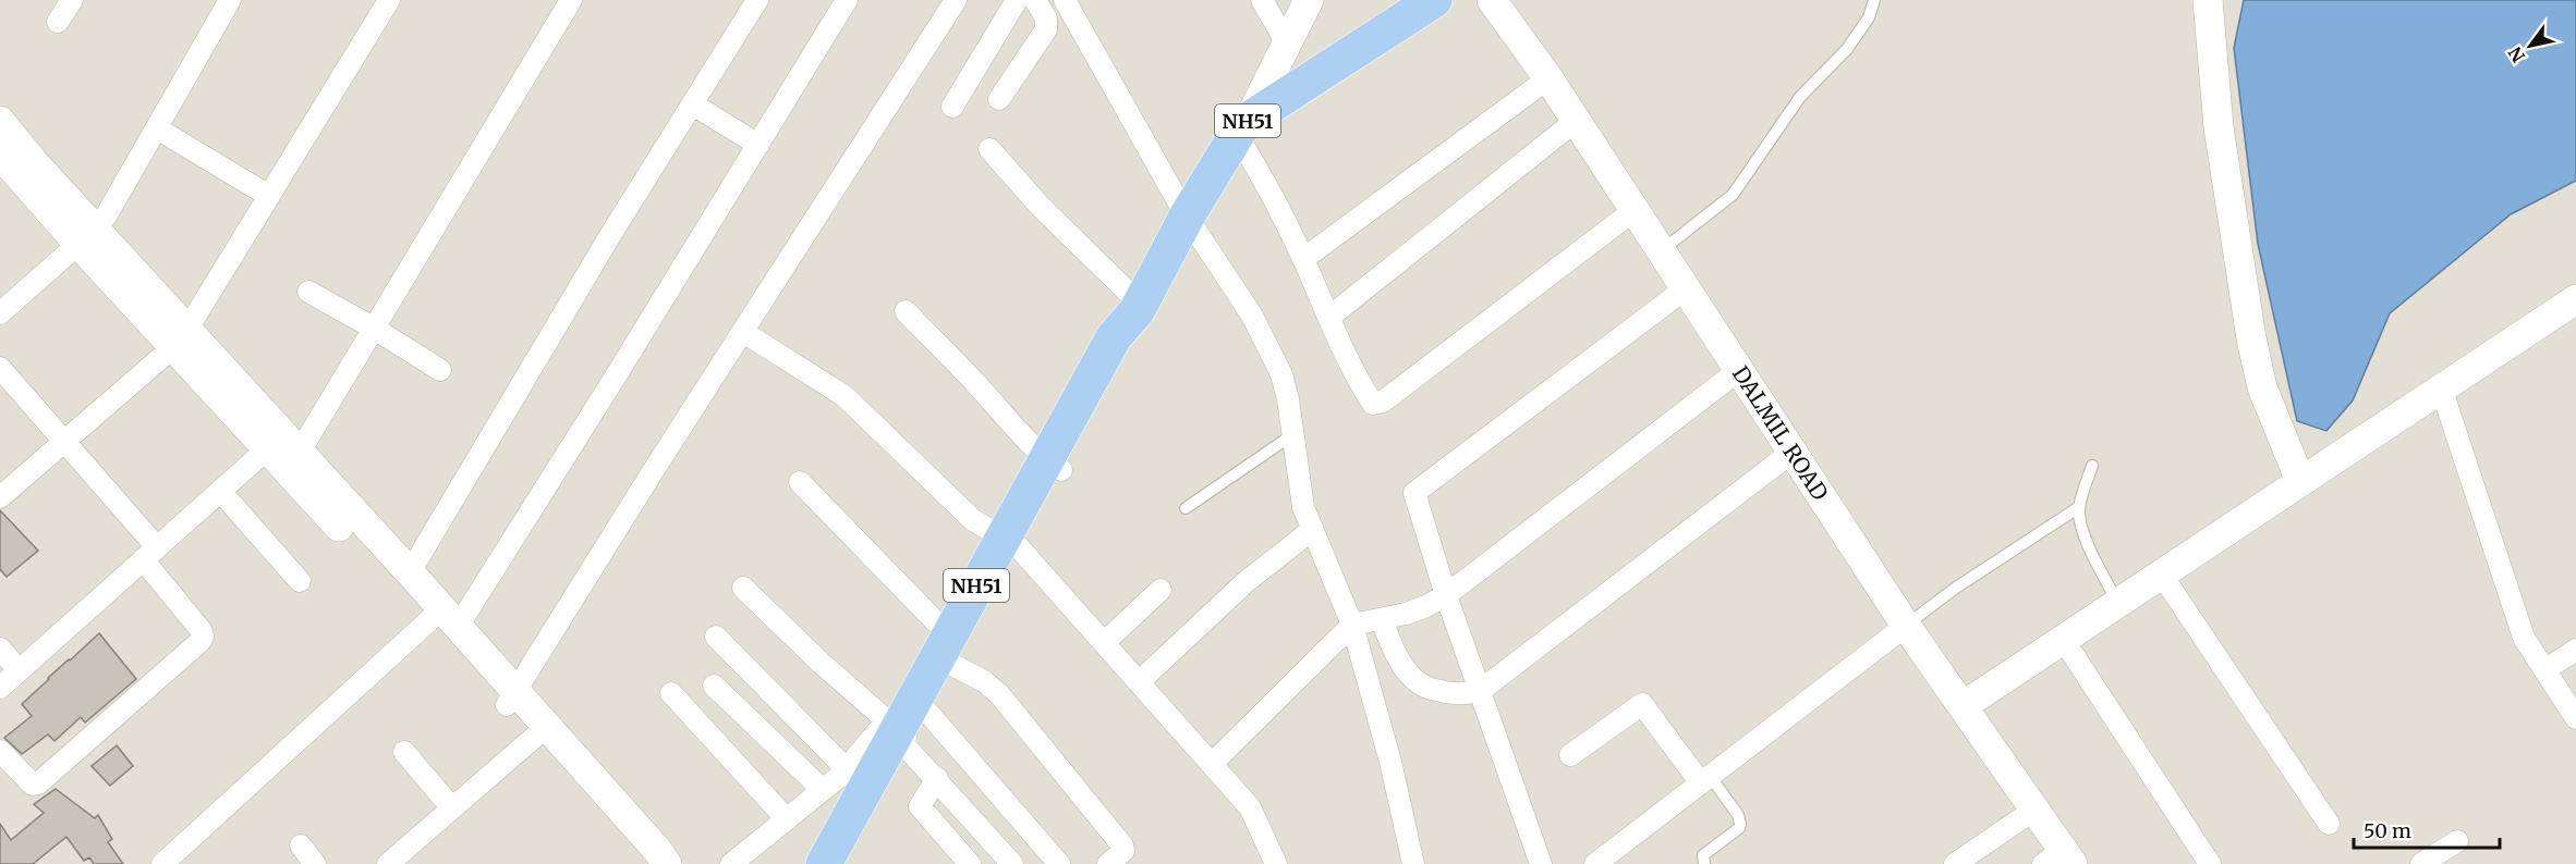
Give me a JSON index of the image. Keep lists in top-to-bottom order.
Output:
{
  "streets": {
    "highway": ["NH51"],
    "street": ["DALMIL ROAD"]
  },
  "scale_bar": "50 m",
  "north": "bottom left"
}
